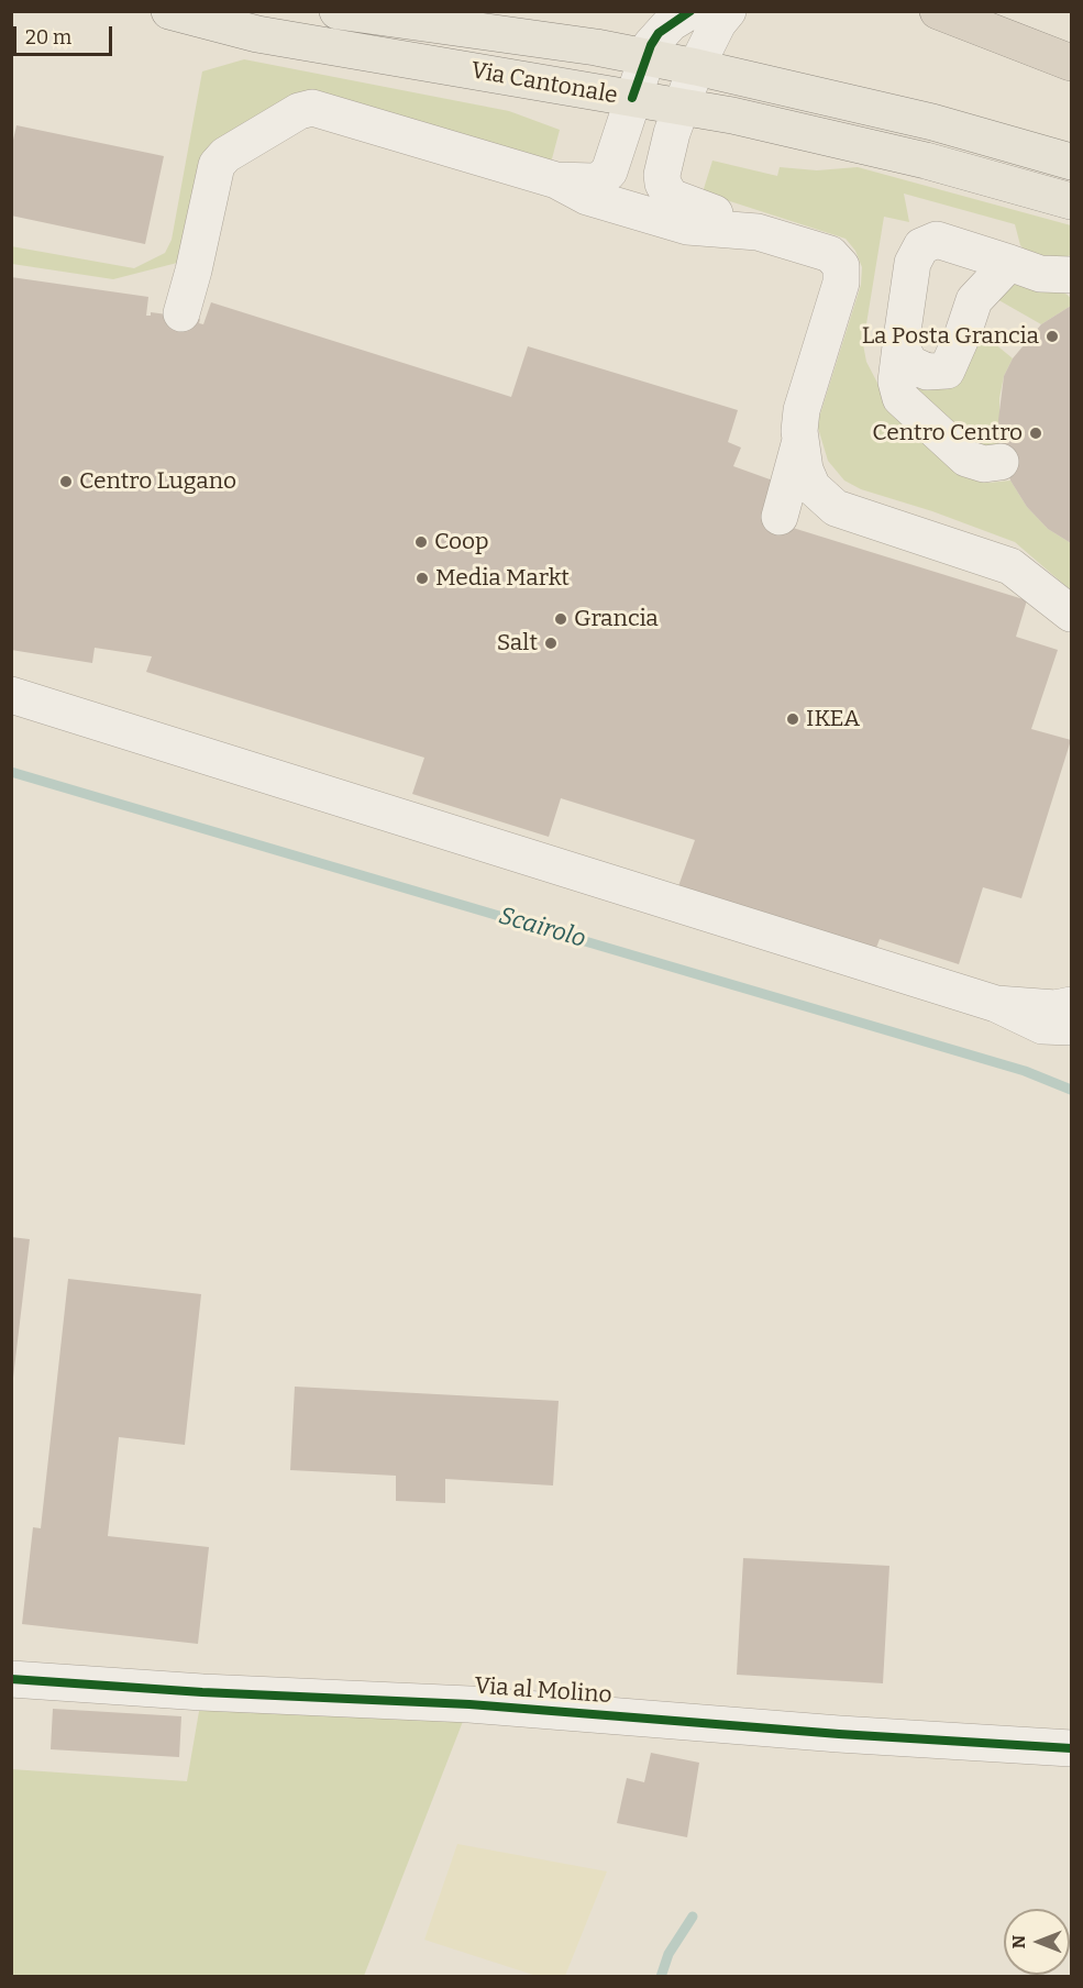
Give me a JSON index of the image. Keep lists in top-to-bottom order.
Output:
{
  "streets": {
    "main road": ["Via Cantonale"],
    "street": ["Via al Molino"]
  },
  "water": ["Scairolo"],
  "places": [
    "La Posta Grancia",
    "Centro Centro",
    "Centro Lugano",
    "Coop",
    "Media Markt",
    "Grancia",
    "Salt",
    "IKEA"
  ],
  "scale_bar": "20 m",
  "north": "left"
}
